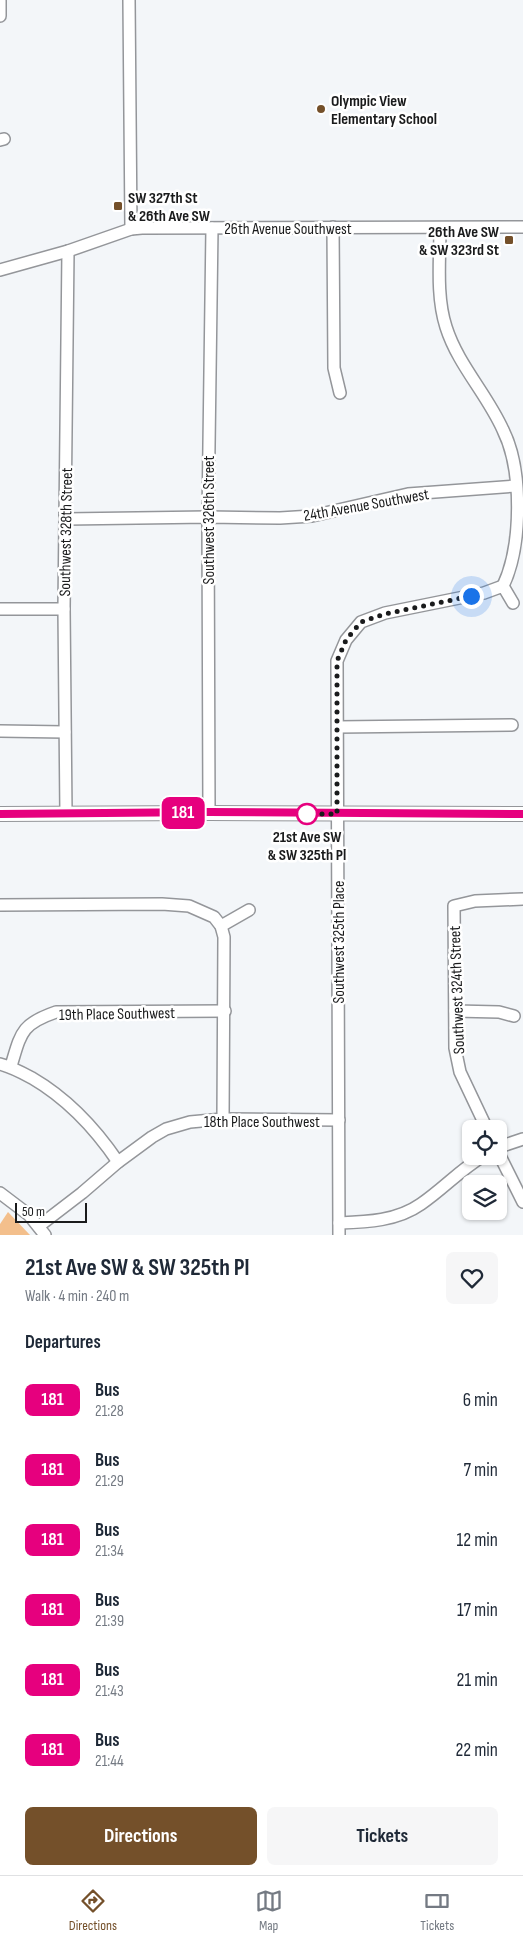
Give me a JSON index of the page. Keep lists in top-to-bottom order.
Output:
{
  "streets": {
    "street": [
      "26th Avenue Southwest",
      "24th Avenue Southwest",
      "Southwest 326th Street",
      "Southwest 328th Street",
      "Southwest 325th Place",
      "Southwest 324th Street",
      "19th Place Southwest",
      "18th Place Southwest"
    ]
  },
  "crossings": [
    ["26th Avenue Southwest", "Southwest 326th Street"],
    ["26th Avenue Southwest", "Southwest 328th Street"],
    ["24th Avenue Southwest", "Southwest 326th Street"],
    ["24th Avenue Southwest", "Southwest 328th Street"],
    ["Southwest 325th Place", "18th Place Southwest"]
  ],
  "places": {
    "other": ["Olympic View Elementary School", "21st Ave SW & SW 325th Pl"],
    "transit": ["SW 327th St & 26th Ave SW", "26th Ave SW & SW 323rd St"]
  },
  "lines": ["bus line 181"],
  "scale_bar": "50 m",
  "page": {
    "on_map": "181",
    "scale": "50 m",
    "heading": [
      ["21st Ave SW & SW 325th Pl", "Walk · 4 min · 240 m"],
      "Departures"
    ],
    "list": [
      {
        "mark": "181",
        "name": "Bus",
        "note": "21:28",
        "value": "6 min"
      },
      {
        "mark": "181",
        "name": "Bus",
        "note": "21:29",
        "value": "7 min"
      },
      {
        "mark": "181",
        "name": "Bus",
        "note": "21:34",
        "value": "12 min"
      },
      {
        "mark": "181",
        "name": "Bus",
        "note": "21:39",
        "value": "17 min"
      },
      {
        "mark": "181",
        "name": "Bus",
        "note": "21:43",
        "value": "21 min"
      },
      {
        "mark": "181",
        "name": "Bus",
        "note": "21:44",
        "value": "22 min"
      }
    ],
    "buttons": ["Directions", "Tickets"],
    "tabs": ["Directions", "Map", "Tickets"]
  }
}
